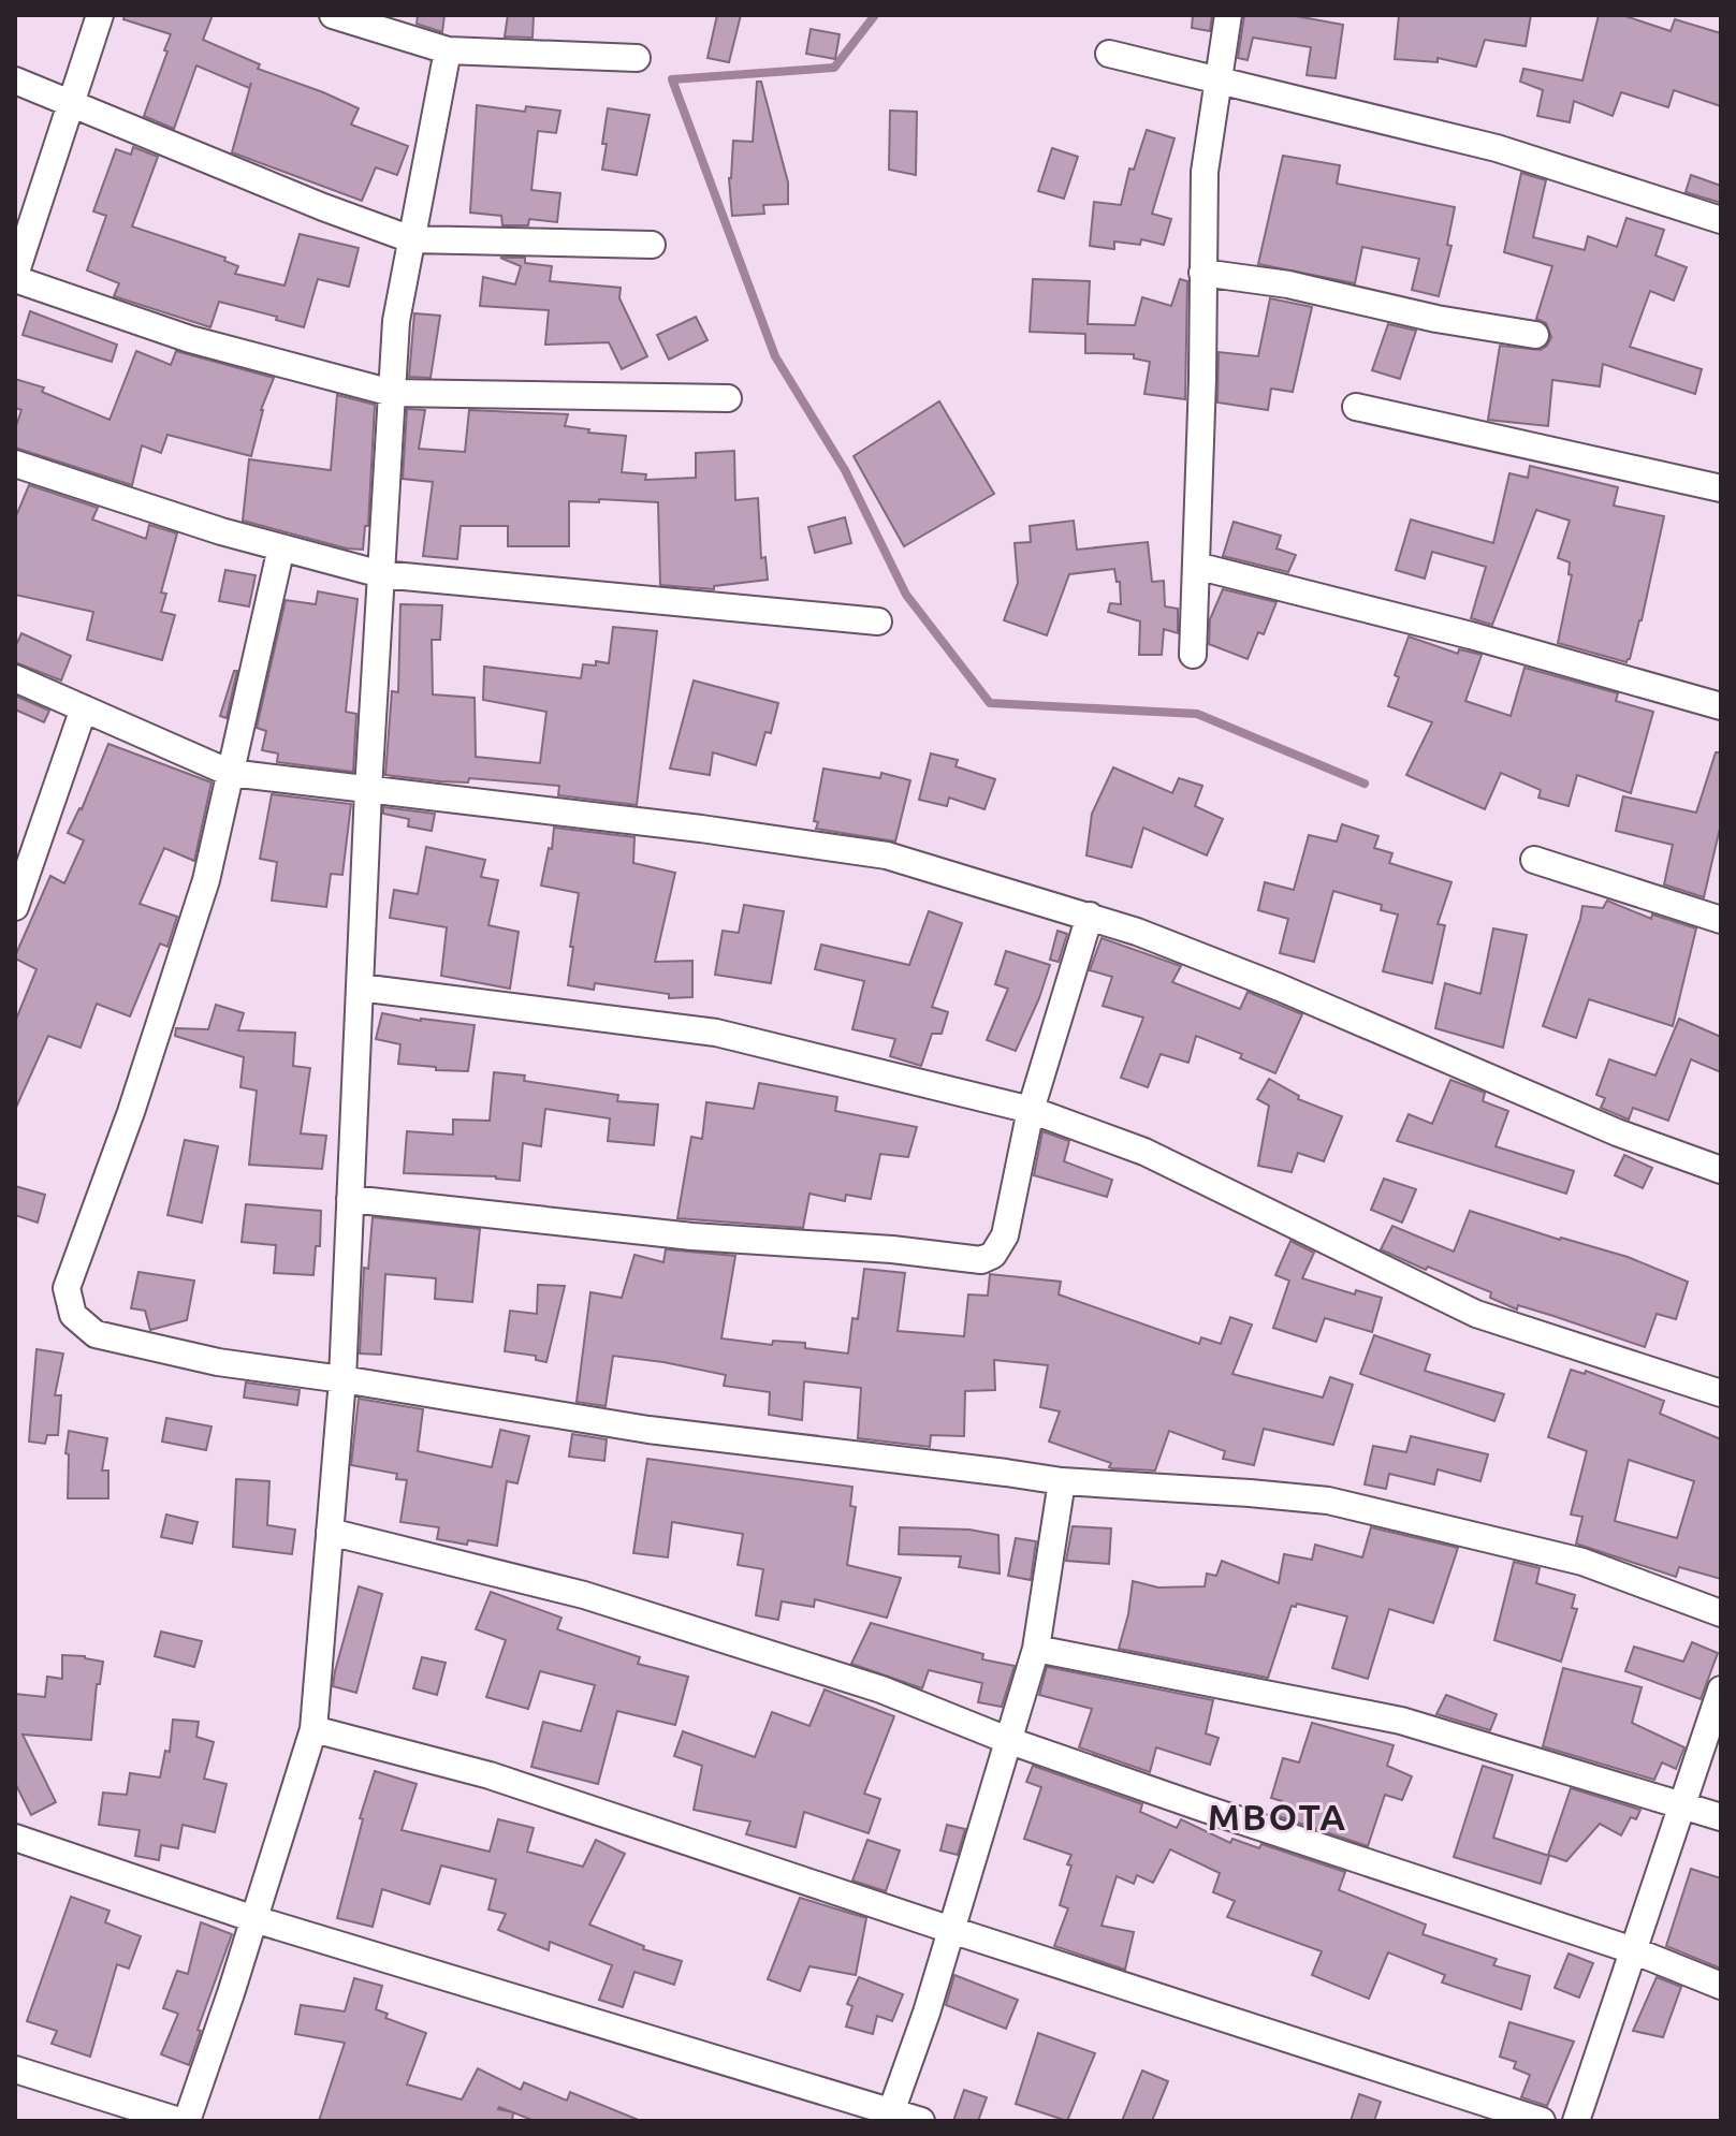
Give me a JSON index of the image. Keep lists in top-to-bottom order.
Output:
{
  "districts": ["MBOTA"]
}
